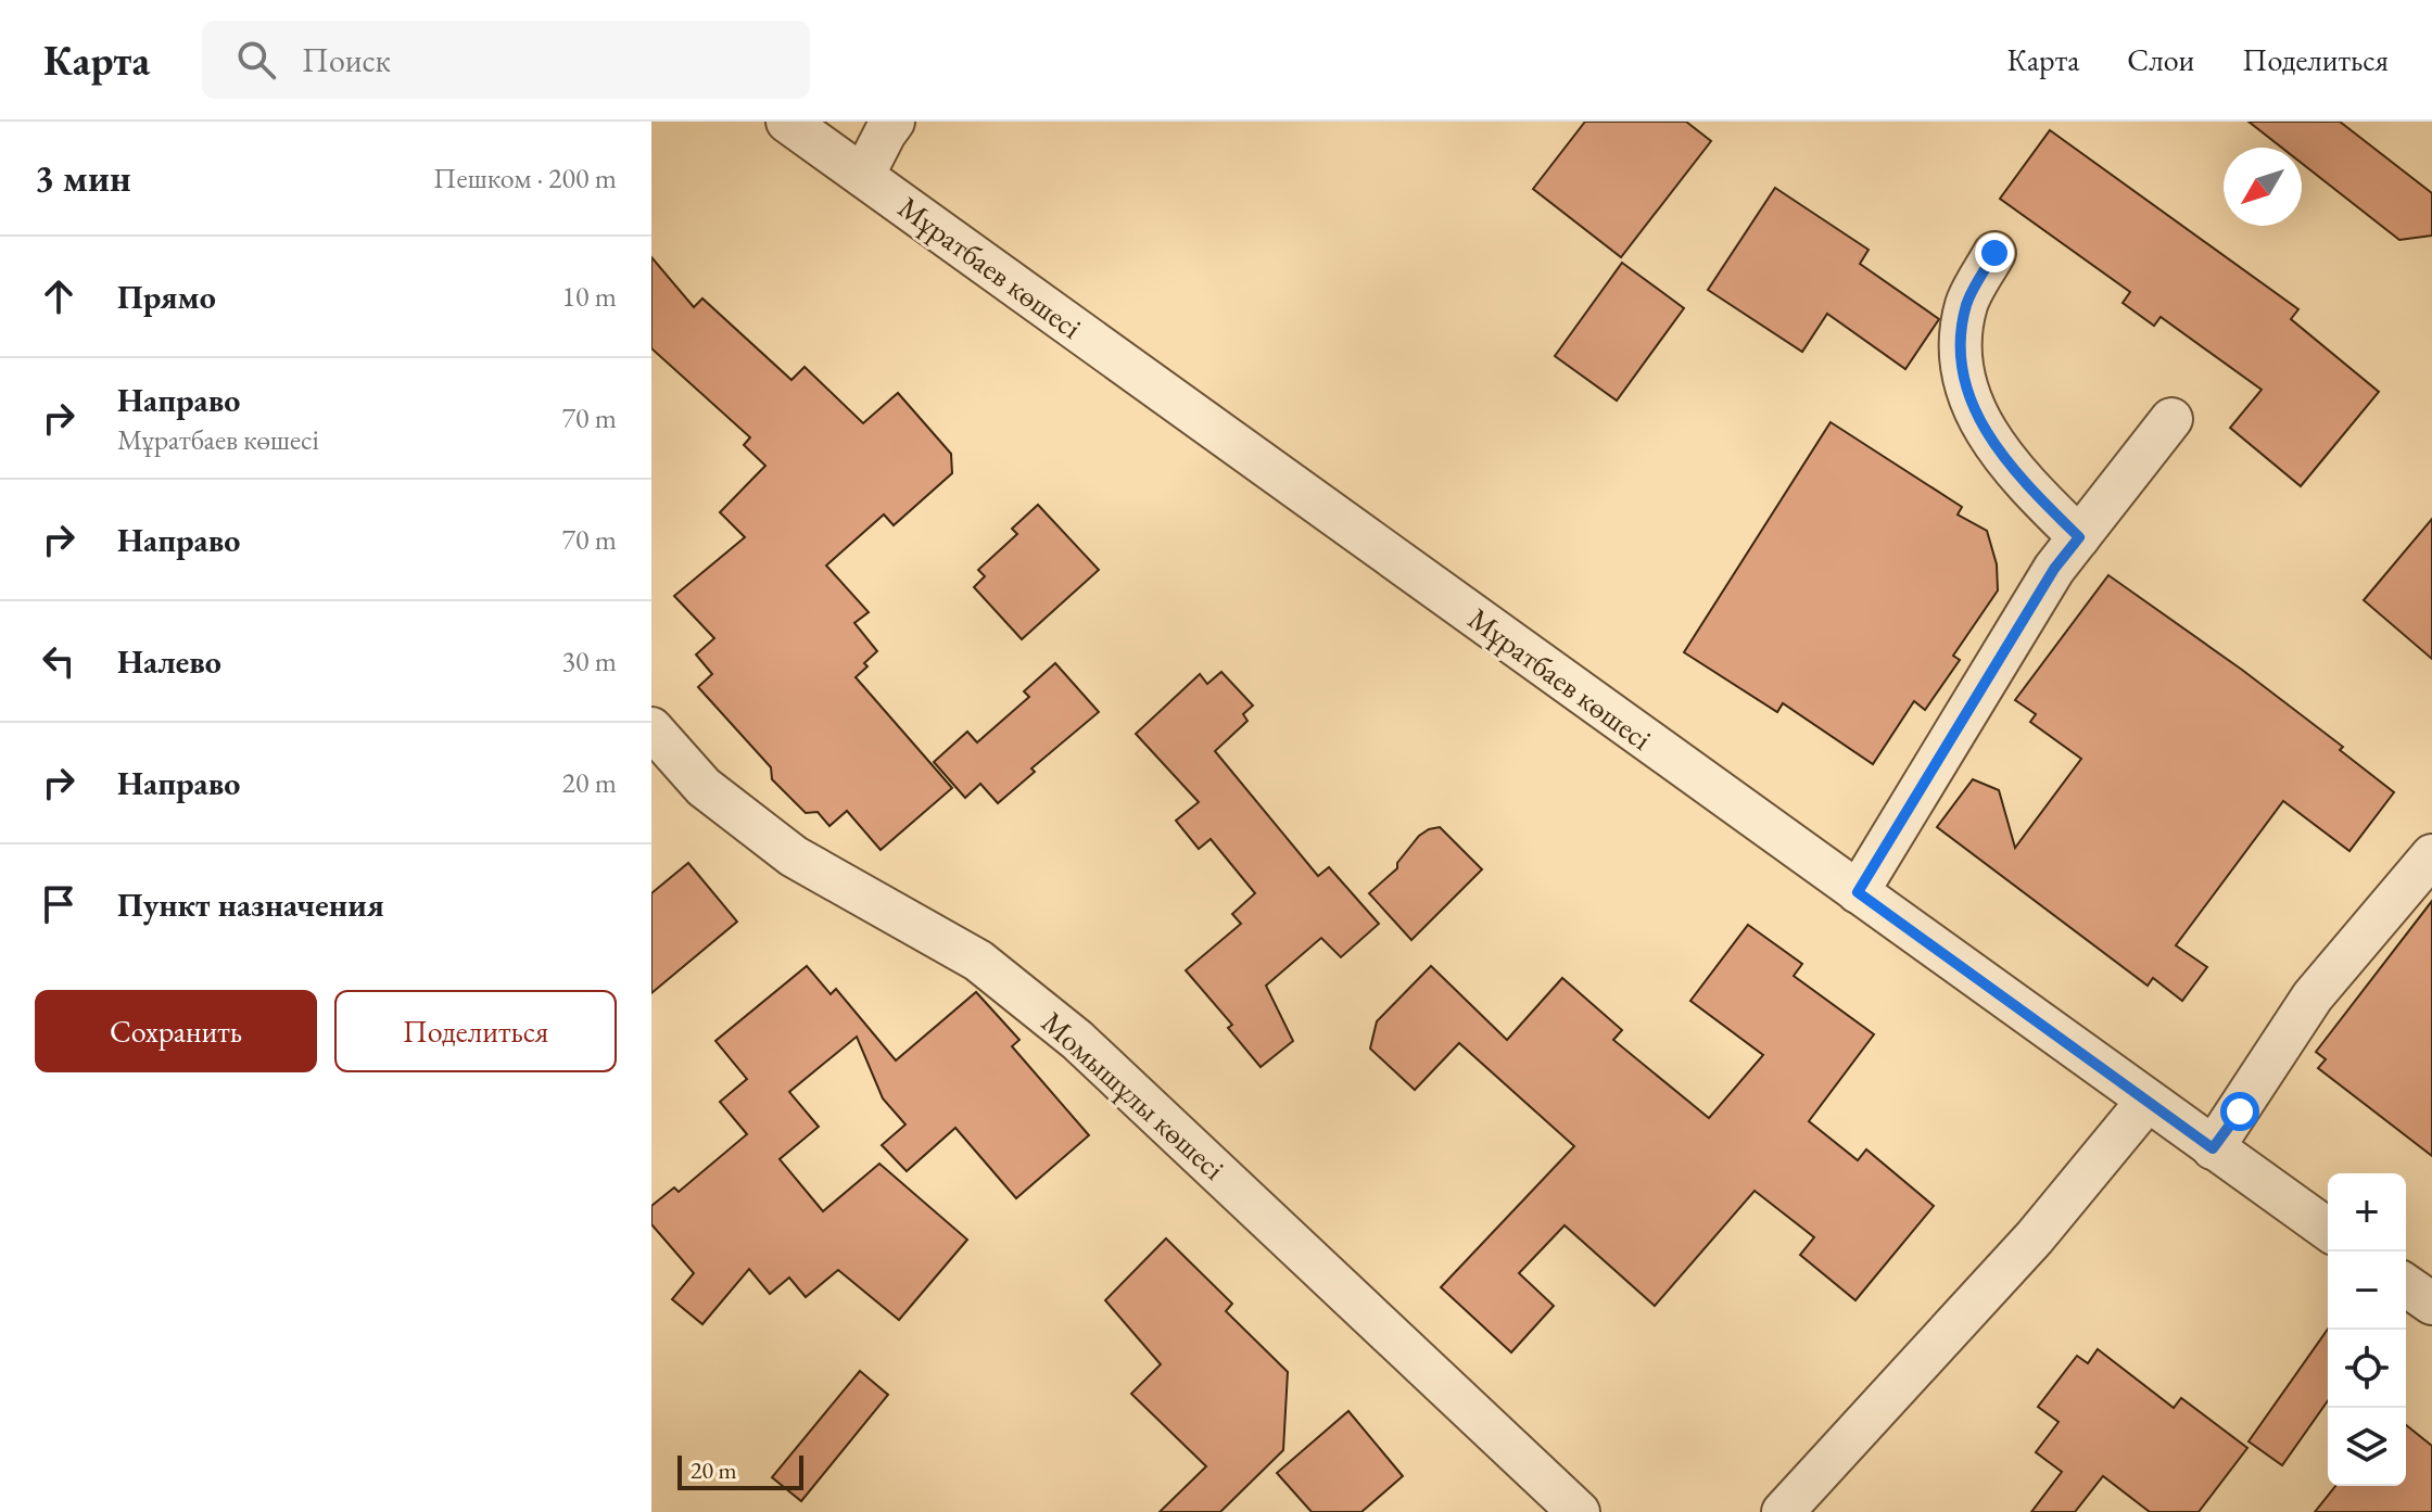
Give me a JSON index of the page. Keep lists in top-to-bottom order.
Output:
{
  "streets": {
    "street": ["Мұратбаев көшесі", "Момышұлы көшесі"]
  },
  "scale_bar": "20 m",
  "north": "bottom left",
  "page": {
    "header": "Карта",
    "search": "Поиск",
    "nav": ["Карта", "Слои", "Поделиться"],
    "heading": ["3 мин", "Пешком · 200 m"],
    "list": [
      ["Прямо", "10 m"],
      ["Направо", "Мұратбаев көшесі", "70 m"],
      ["Направо", "70 m"],
      ["Налево", "30 m"],
      ["Направо", "20 m"],
      "Пункт назначения"
    ],
    "buttons": ["Сохранить", "Поделиться"],
    "map_buttons": ["+", "−"],
    "scale": "20 m"
  }
}
